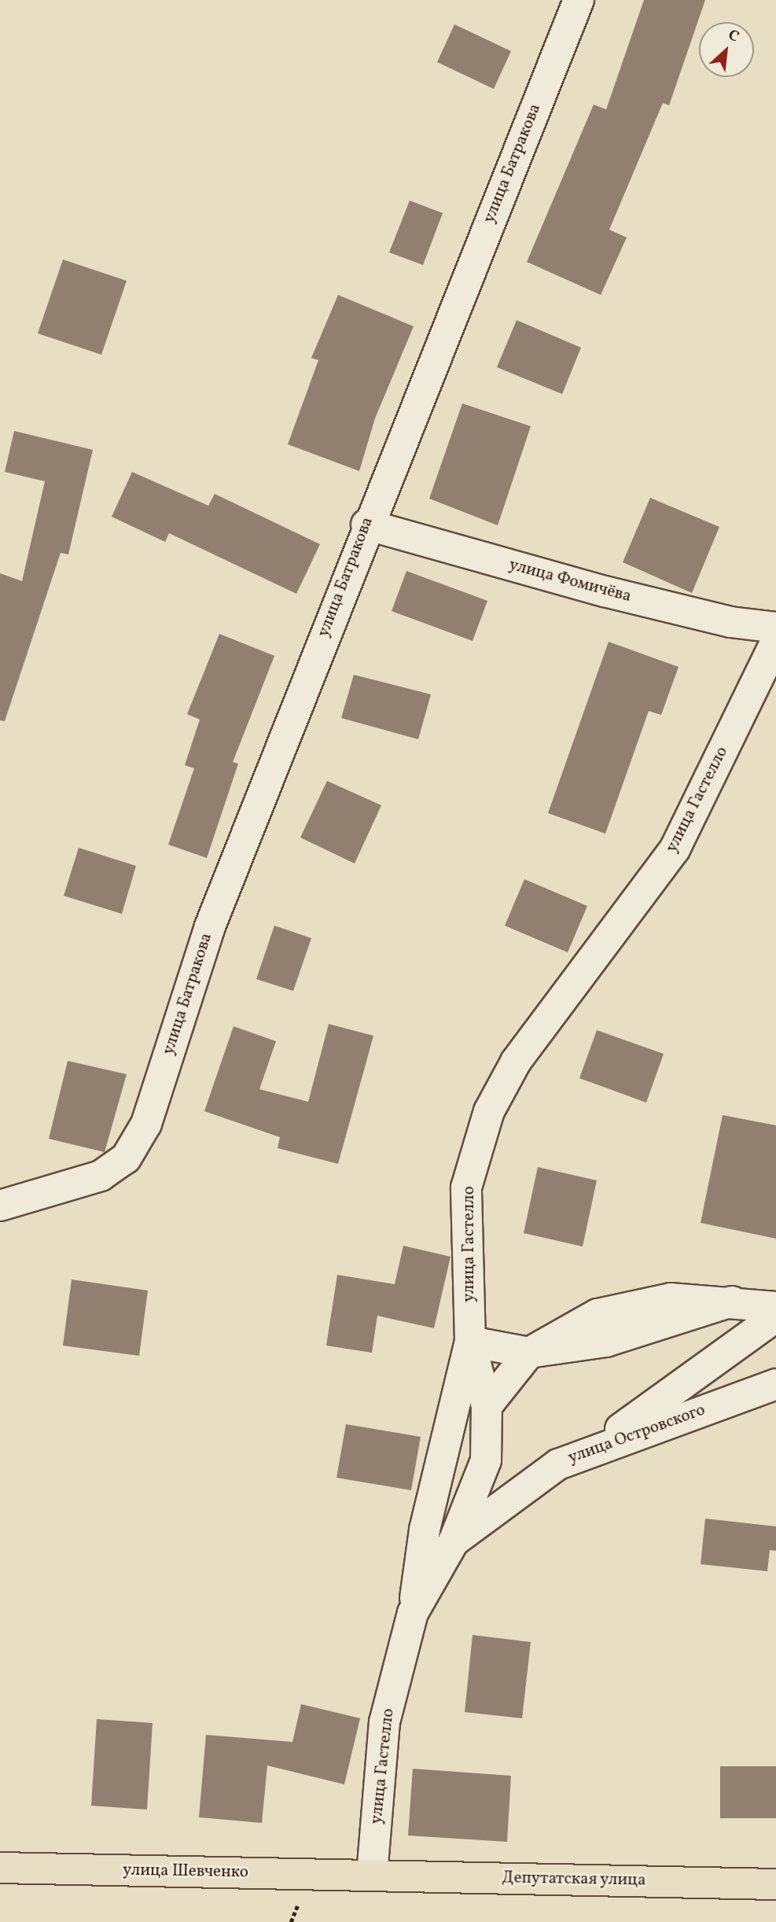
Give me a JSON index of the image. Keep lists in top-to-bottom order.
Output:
{
  "streets": {
    "main road": ["улица Шевченко", "Депутатская улица"],
    "street": [
      "улица Батракова",
      "улица Фомичёва",
      "улица Гастелло",
      "улица Островского"
    ]
  },
  "crossings": [
    ["улица Батракова", "улица Фомичёва"],
    ["улица Гастелло", "улица Островского"],
    ["улица Гастелло", "улица Шевченко"],
    ["улица Гастелло", "Депутатская улица"],
    ["улица Шевченко", "Депутатская улица"]
  ],
  "north": "top right"
}
